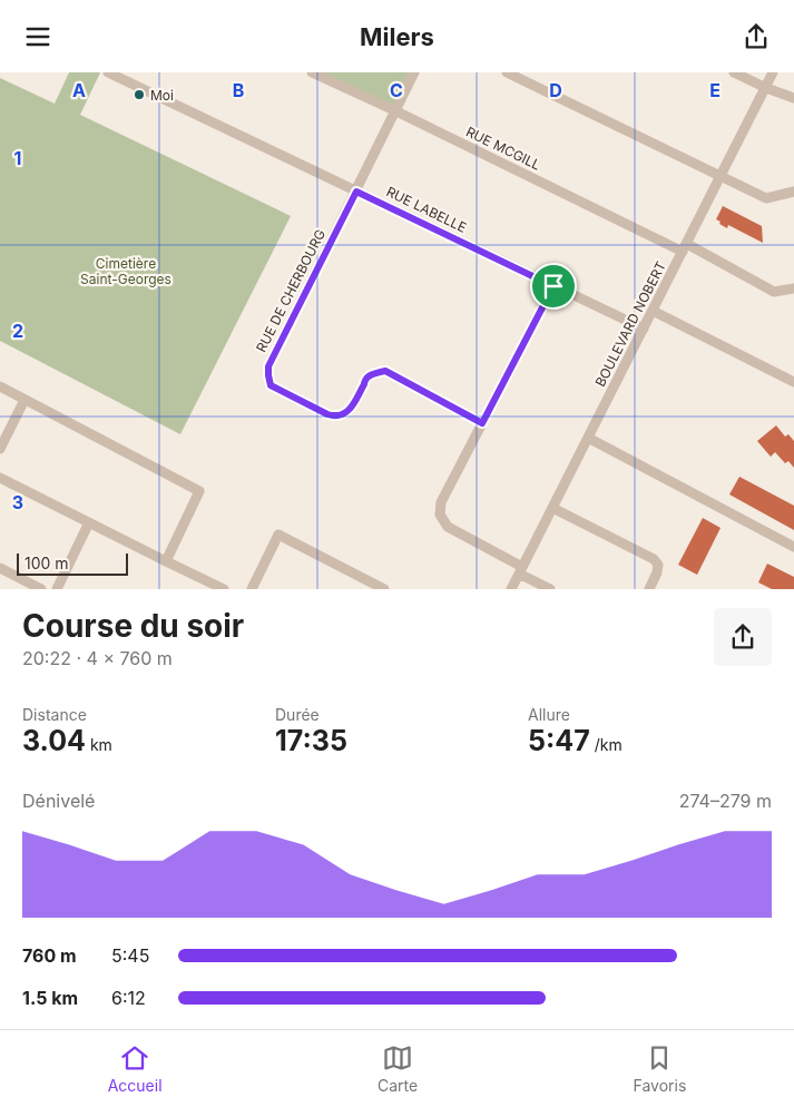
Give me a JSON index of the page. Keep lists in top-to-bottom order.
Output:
{
  "streets": {
    "street": [
      "RUE MCGILL",
      "RUE LABELLE",
      "RUE DE CHERBOURG",
      "BOULEVARD NOBERT"
    ]
  },
  "crossings": [
    ["RUE MCGILL", "RUE DE CHERBOURG"],
    ["RUE MCGILL", "BOULEVARD NOBERT"],
    ["RUE LABELLE", "RUE DE CHERBOURG"],
    ["RUE LABELLE", "BOULEVARD NOBERT"]
  ],
  "parks": ["Cimetière Saint-Georges"],
  "places": ["Moi"],
  "scale_bar": "100 m",
  "page": {
    "header": "Milers",
    "scale": "100 m",
    "heading": ["Course du soir", "20:22 · 4 × 760 m"],
    "stats": [
      ["Distance", "3.04 km"],
      ["Durée", "17:35"],
      ["Allure", "5:47 /km"]
    ],
    "chart": ["Dénivelé", "274–279 m"],
    "list": [
      {
        "name": "760 m",
        "note": "5:45"
      },
      {
        "name": "1.5 km",
        "note": "6:12"
      }
    ],
    "tabs": ["Accueil", "Carte", "Favoris"]
  },
  "grid": {
    "columns": [
      "A",
      "B",
      "C",
      "D",
      "E"
    ],
    "rows": ["1", "2", "3"]
  }
}
